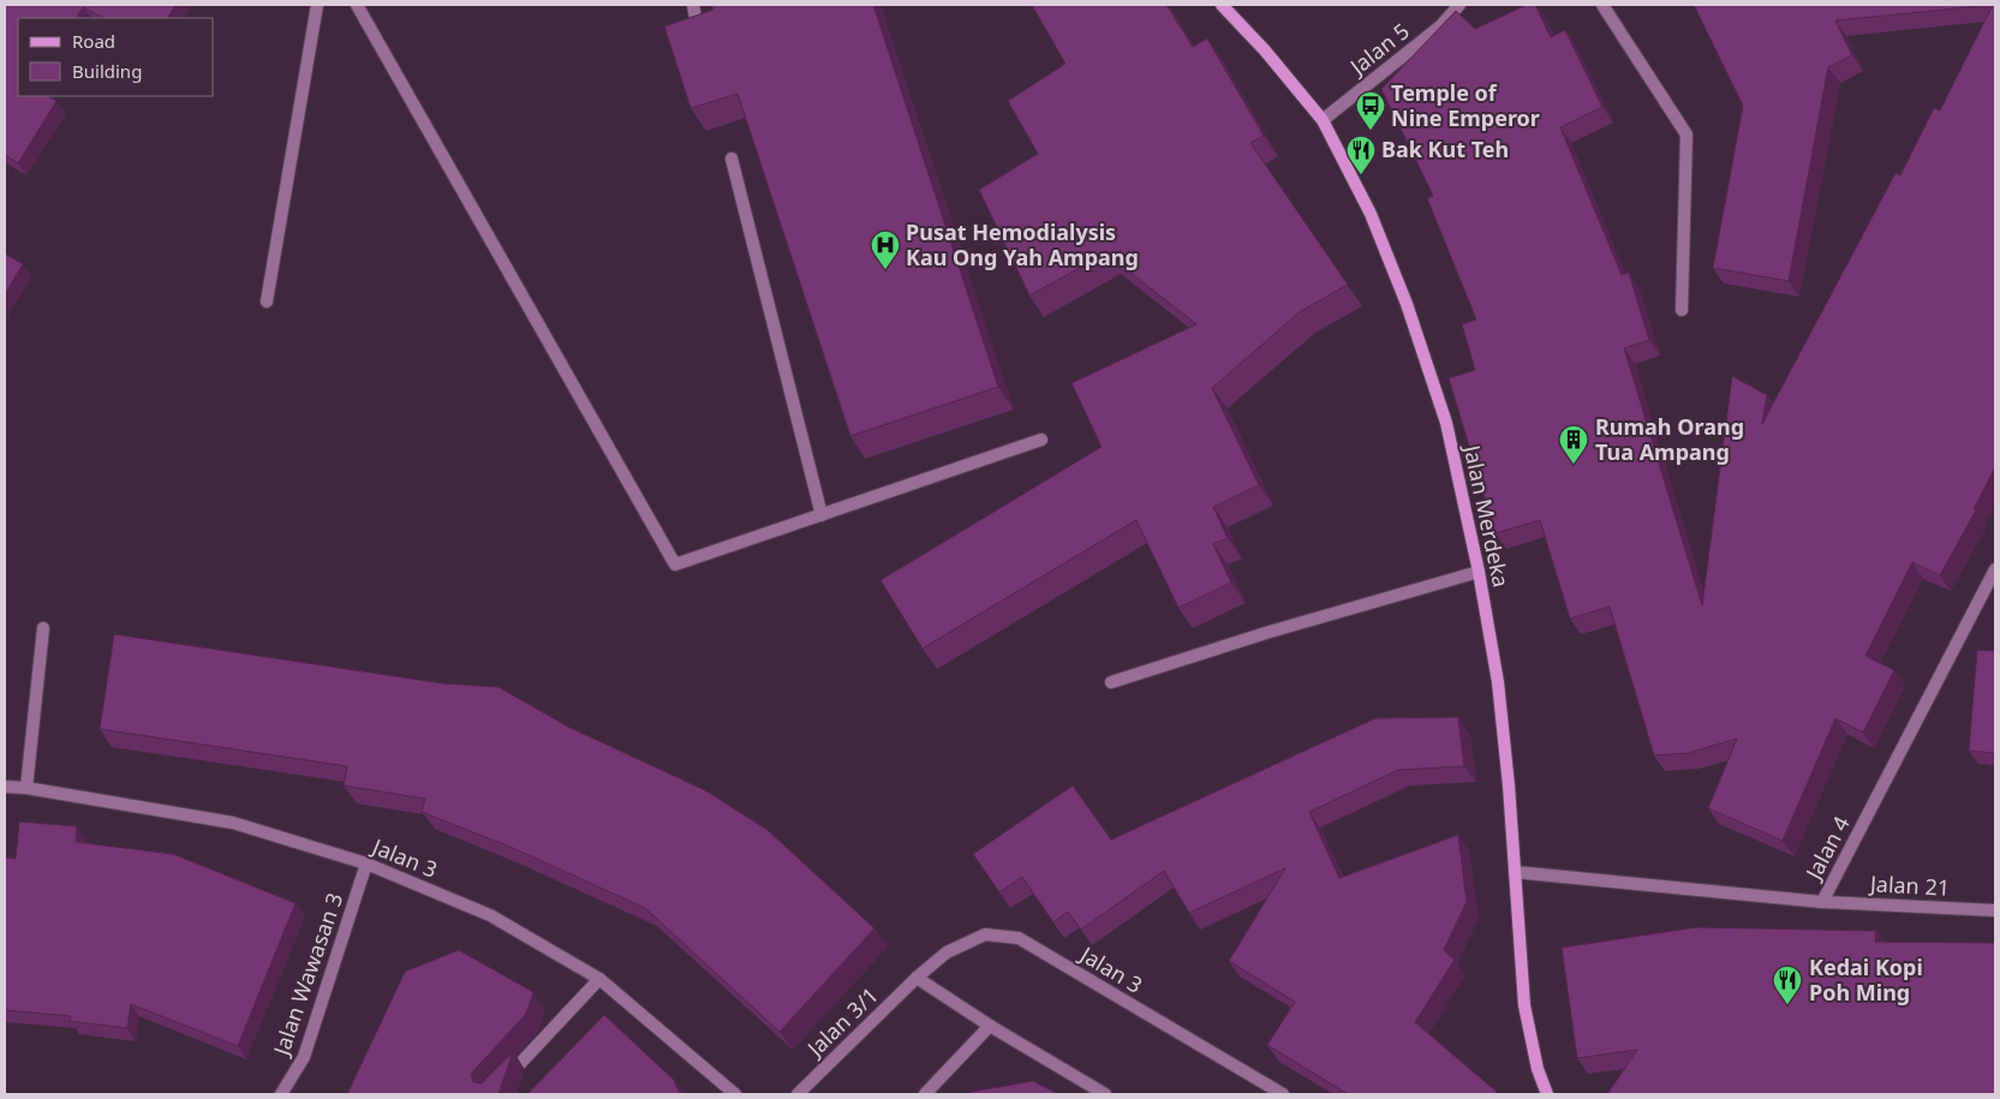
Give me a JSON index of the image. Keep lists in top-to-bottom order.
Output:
{
  "streets": {
    "street": [
      "Jalan 5",
      "Jalan Merdeka",
      "Jalan 4",
      "Jalan 3",
      "Jalan 21",
      "Jalan Wawasan 3",
      "Jalan 3/1"
    ]
  },
  "crossings": [
    ["Jalan 5", "Jalan Merdeka"],
    ["Jalan Merdeka", "Jalan 4"],
    ["Jalan 4", "Jalan 21"],
    ["Jalan 3", "Jalan Wawasan 3"],
    ["Jalan 3", "Jalan 3/1"]
  ],
  "places": {
    "bus stop": ["Temple of Nine Emperor"],
    "restaurant": ["Bak Kut Teh", "Kedai Kopi Poh Ming"],
    "hospital": ["Pusat Hemodialysis Kau Ong Yah Ampang"],
    "building": ["Rumah Orang Tua Ampang"]
  },
  "legend": ["Road", "Building"]
}
